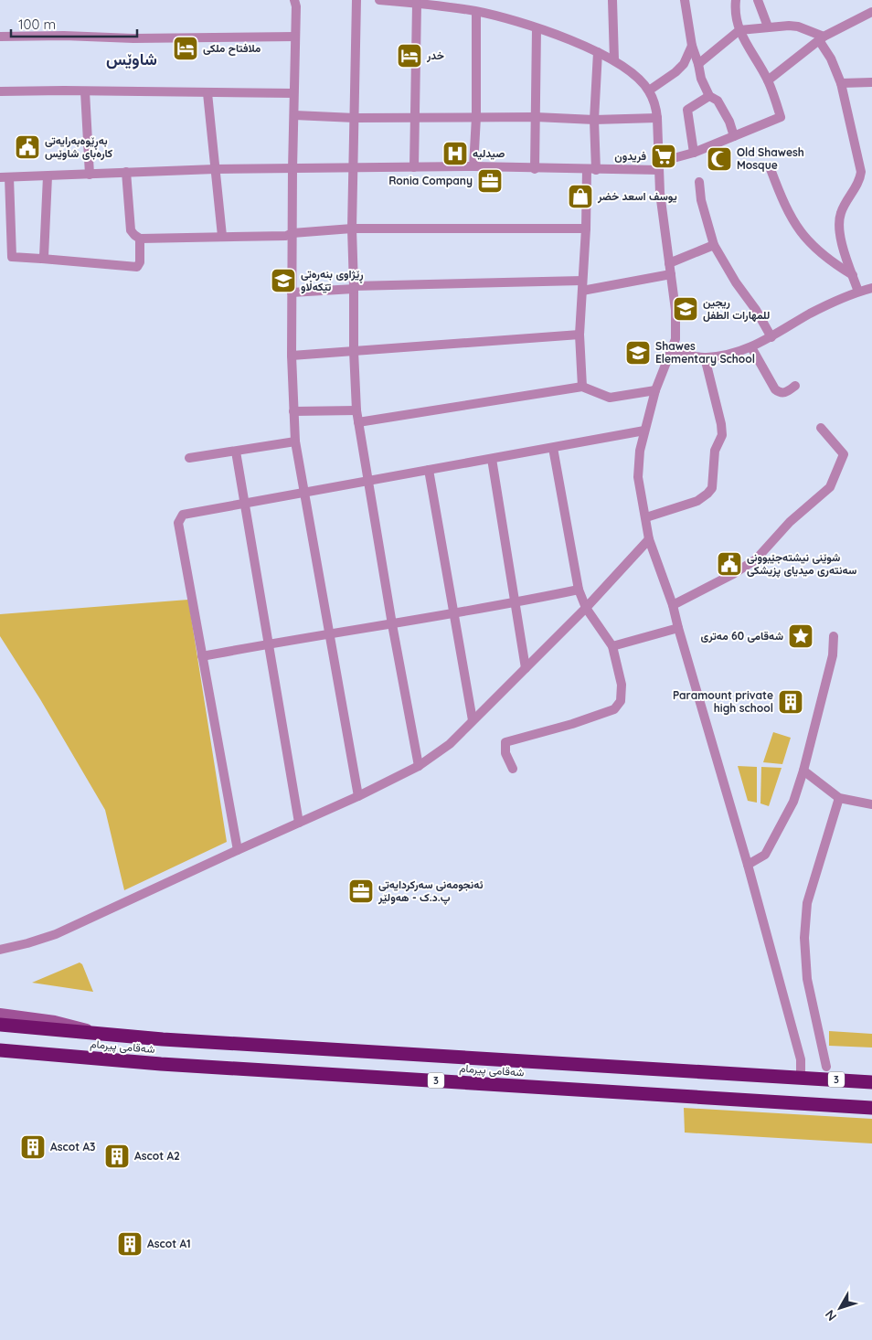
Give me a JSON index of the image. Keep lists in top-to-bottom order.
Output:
{
  "streets": {
    "highway": ["شەقامی پیرمام", "3"]
  },
  "districts": ["شاوێس"],
  "places": {
    "hotel": ["ملافتاح ملکی", "خدر"],
    "public building": ["بەڕێوەبەرایەتی کارەبای شاوێس", "شوێنی نیشتەجێبوونی سەنتەری میدیای پزیشکی"],
    "hospital": ["صیدلیە"],
    "supermarket": ["فريدون"],
    "mosque": ["Old Shawesh Mosque"],
    "office": ["Ronia Company", "ئەنجومەنی سەرکردایەتی پ.د.ک - هەولێر"],
    "shop": ["يوسف اسعد خضر"],
    "school or university": ["ڕێژاوی بنەرەتی تێکەڵاو", "ريجين للمهارات الطفل", "Shawes Elementary School"],
    "place": ["شەقامی 60 مەتری"],
    "building": [
      "Paramount private high school",
      "Ascot A3",
      "Ascot A2",
      "Ascot A1"
    ]
  },
  "scale_bar": "100 m",
  "north": "bottom left"
}
